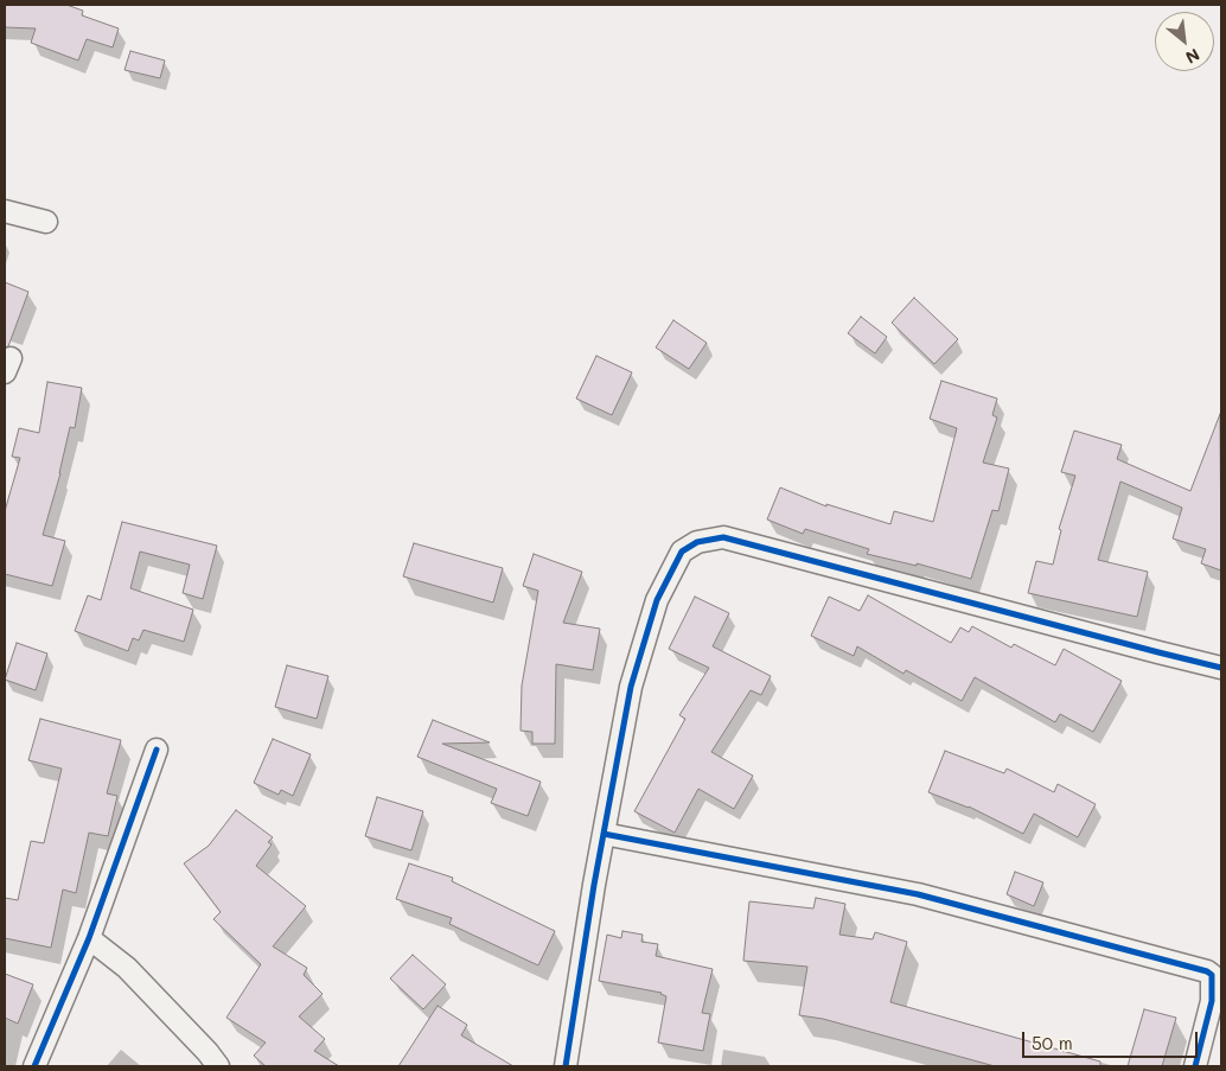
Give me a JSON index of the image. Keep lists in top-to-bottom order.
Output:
{
  "scale_bar": "50 m",
  "north": "bottom right"
}
